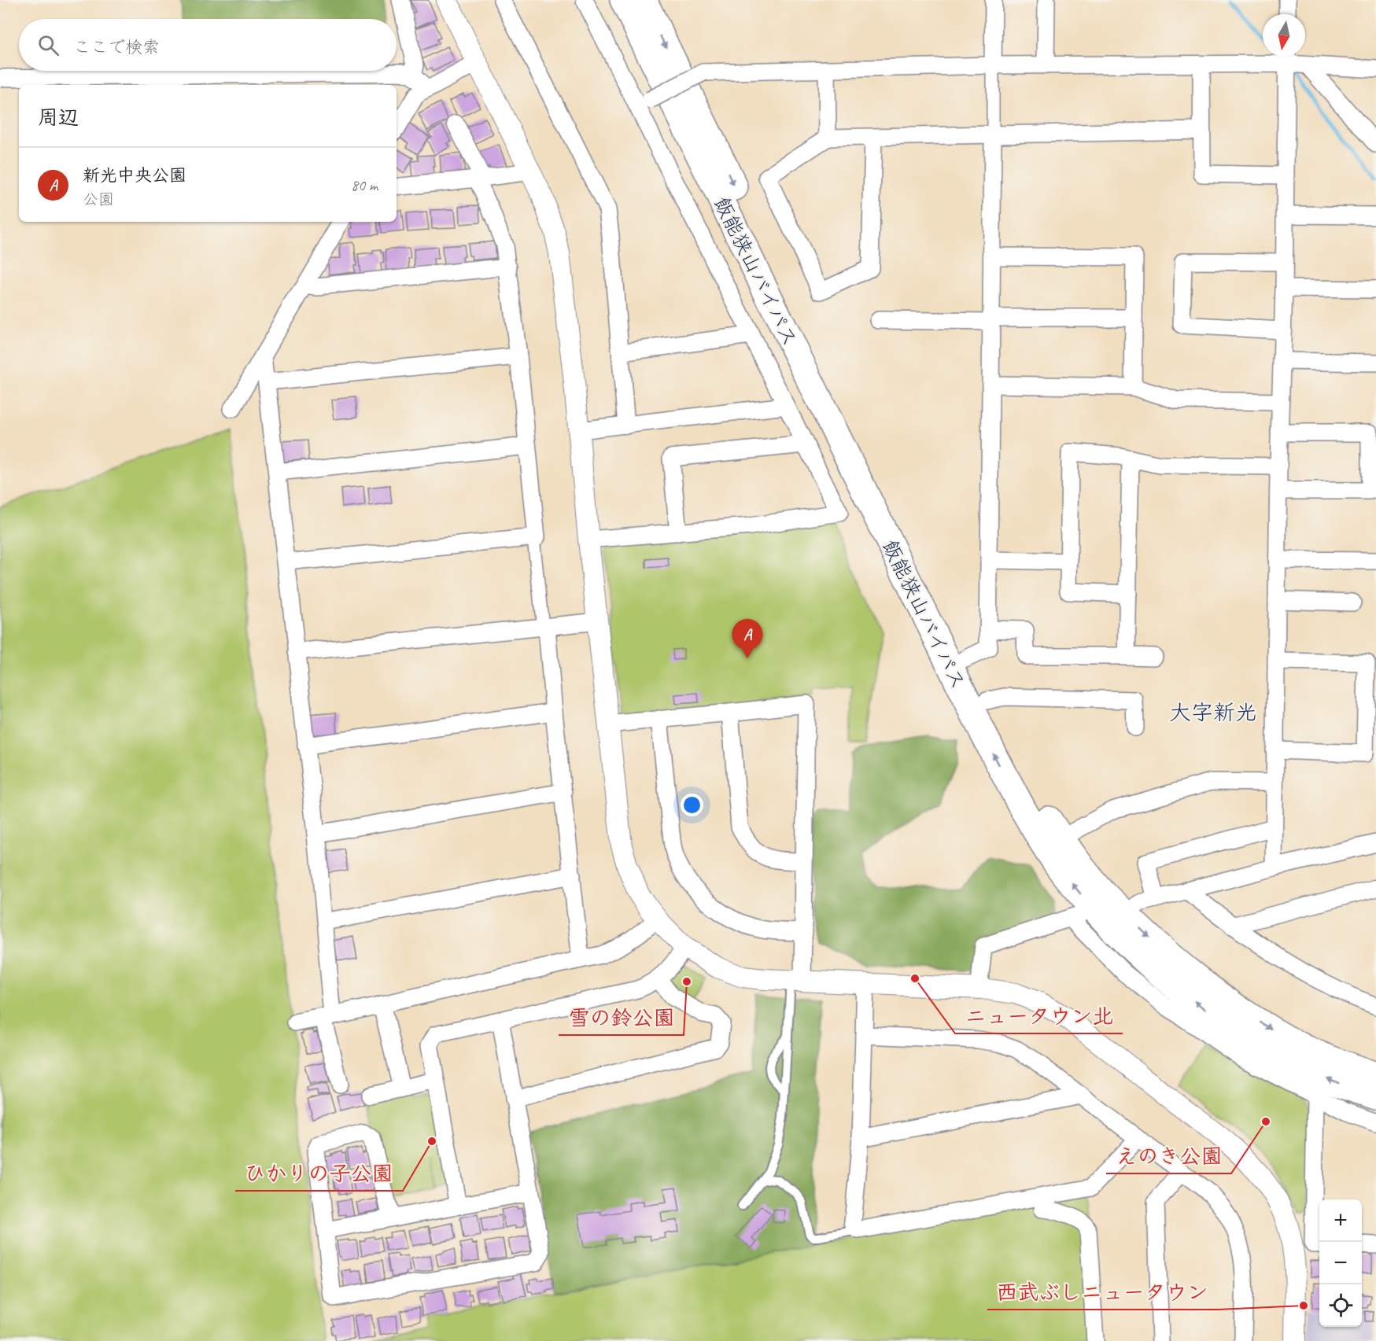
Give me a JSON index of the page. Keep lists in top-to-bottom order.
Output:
{
  "streets": {
    "highway": ["飯能狭山バイパス"]
  },
  "districts": ["大字新光"],
  "places": [
    "ニュータウン北",
    "雪の鈴公園",
    "えのき公園",
    "ひかりの子公園",
    "西武ぶしニュータウン"
  ],
  "north": "bottom",
  "page": {
    "search": "ここで検索",
    "heading": "周辺",
    "list": [
      {
        "mark": "A",
        "name": "新光中央公園",
        "note": "公園",
        "value": "80 m"
      }
    ],
    "pins": "A",
    "map_buttons": ["+", "−"]
  }
}
